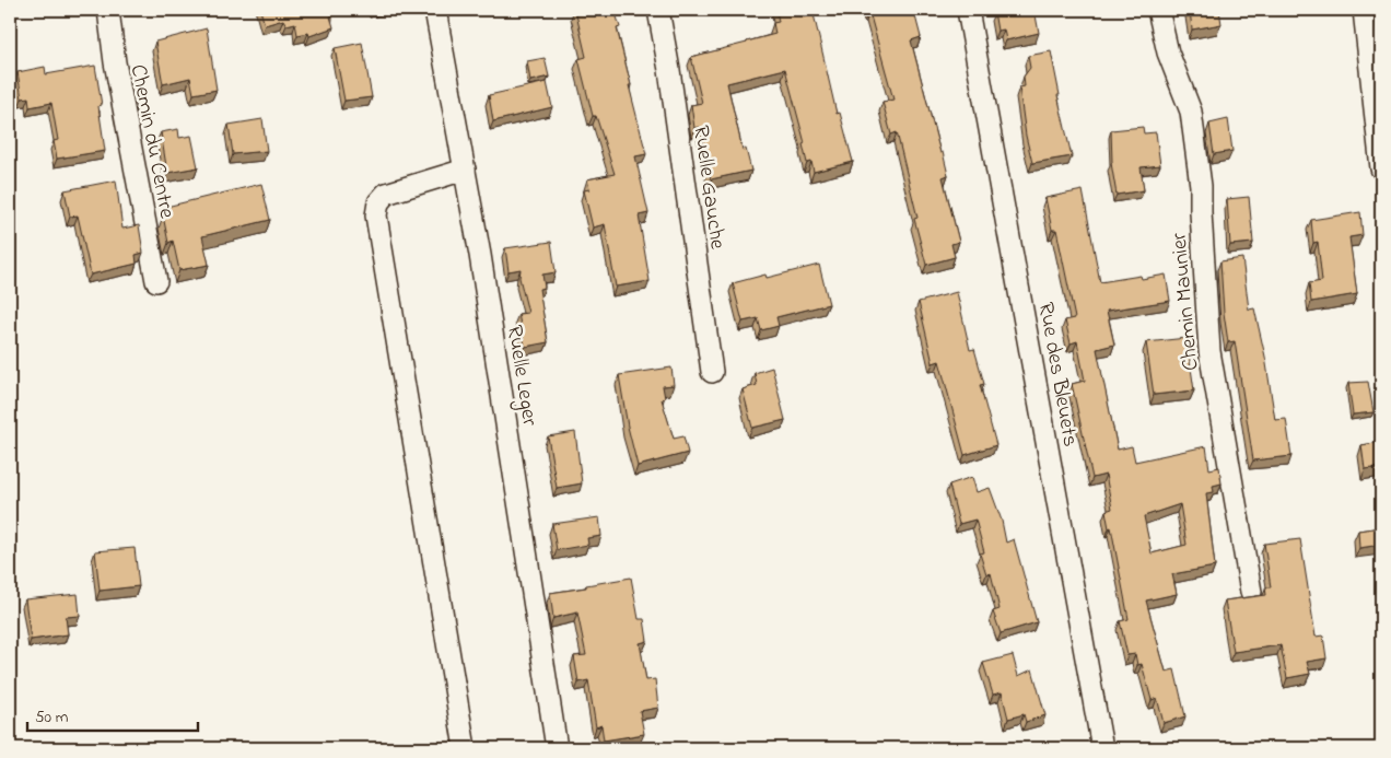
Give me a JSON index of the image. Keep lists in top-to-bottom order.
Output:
{
  "streets": {
    "street": [
      "Chemin du Centre",
      "Ruelle Gauche",
      "Chemin Maunier",
      "Rue des Bleuets",
      "Ruelle Leger"
    ]
  },
  "scale_bar": "50 m"
}
